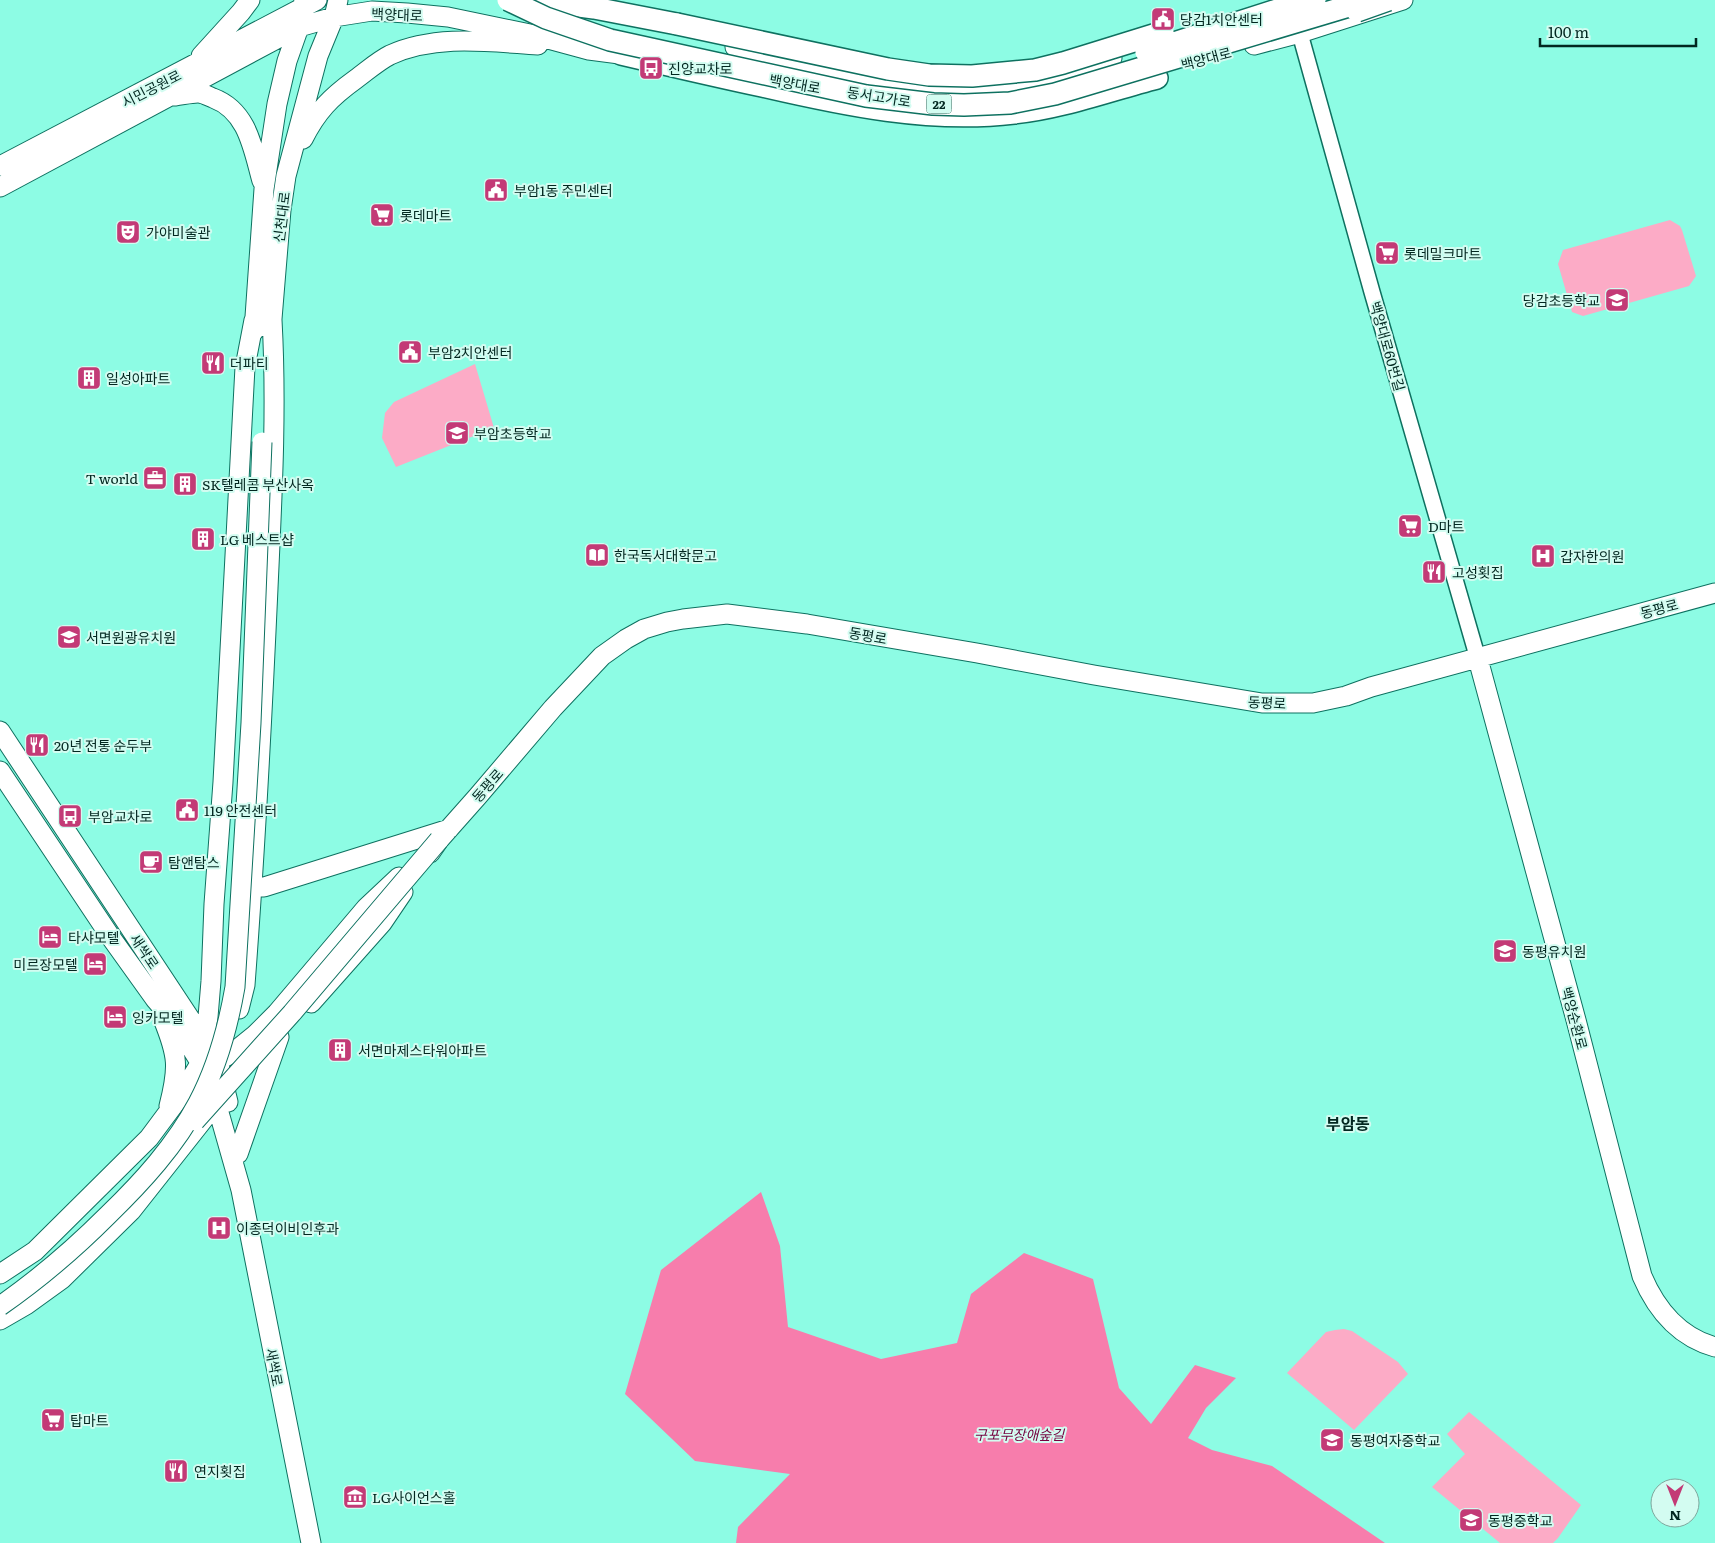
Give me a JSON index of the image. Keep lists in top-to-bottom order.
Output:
{
  "streets": {
    "highway": ["동서고가로", "22"],
    "main road": [
      "백양대로",
      "시민공원로",
      "신천대로",
      "동평로",
      "새싹로",
      "백양순환로"
    ],
    "street": ["백양대로60번길"]
  },
  "crossings": [
    ["백양대로", "시민공원로"],
    ["백양대로", "동서고가로"],
    ["백양대로", "신천대로"],
    ["백양대로", "백양대로60번길"],
    ["시민공원로", "신천대로"],
    ["동서고가로", "백양대로60번길"],
    ["백양대로60번길", "동평로"],
    ["백양대로60번길", "백양순환로"],
    ["동평로", "새싹로"],
    ["동평로", "백양순환로"]
  ],
  "districts": ["부암동"],
  "parks": ["구포무장애숲길"],
  "places": {
    "public building": [
      "당감1치안센터",
      "부암1동 주민센터",
      "부암2치안센터",
      "119 안전센터"
    ],
    "bus stop": ["진양교차로", "부암교차로"],
    "supermarket": [
      "롯데마트",
      "롯데밀크마트",
      "D마트",
      "탑마트"
    ],
    "theatre": ["가야미술관"],
    "school or university": [
      "당감초등학교",
      "부암초등학교",
      "서면원광유치원",
      "동평유치원",
      "동평여자중학교",
      "동평중학교"
    ],
    "restaurant": [
      "더파티",
      "고성횟집",
      "20년 전통 순두부",
      "연지횟집"
    ],
    "building": [
      "일성아파트",
      "SK텔레콤 부산사옥",
      "LG 베스트샵",
      "서면마제스타워아파트"
    ],
    "office": ["T world"],
    "library": ["한국독서대학문고"],
    "hospital": ["갑자한의원", "이종덕이비인후과"],
    "cafe": ["탐앤탐스"],
    "hotel": ["타샤모텔", "미르장모텔", "잉카모텔"],
    "museum": ["LG사이언스홀"]
  },
  "scale_bar": "100 m",
  "north": "bottom"
}
